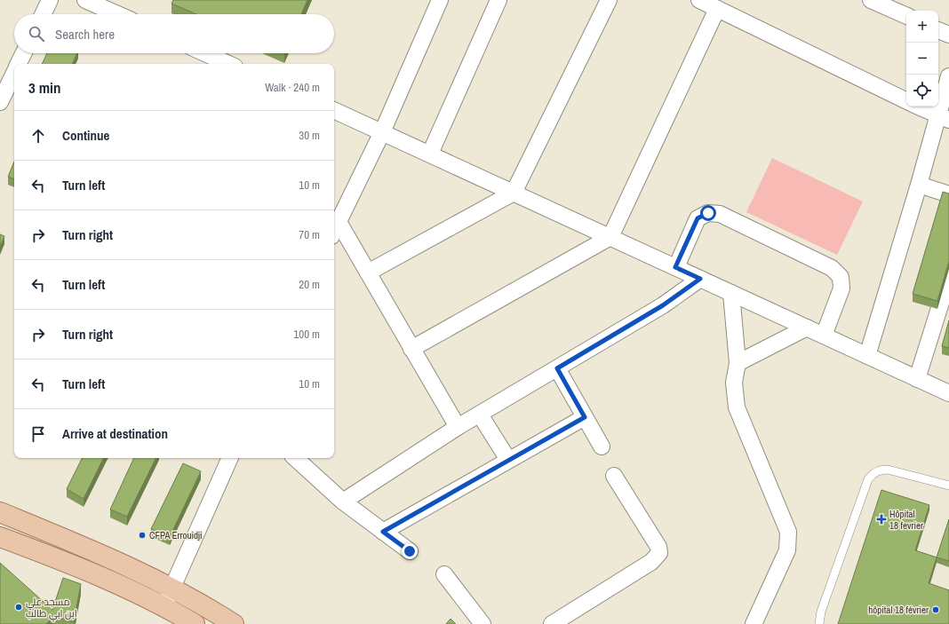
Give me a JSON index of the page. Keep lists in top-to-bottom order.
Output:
{
  "places": {
    "health": ["Hôpital 18 fevrier"],
    "other": ["CFPA Errouidji", "مسجد علي ابن ابي طالب", "hôpital 18 février"]
  },
  "page": {
    "map_buttons": ["+", "−"],
    "search": "Search here",
    "heading": ["3 min", "Walk · 240 m"],
    "list": [
      ["Continue", "30 m"],
      ["Turn left", "10 m"],
      ["Turn right", "70 m"],
      ["Turn left", "20 m"],
      ["Turn right", "100 m"],
      ["Turn left", "10 m"],
      "Arrive at destination"
    ]
  }
}
